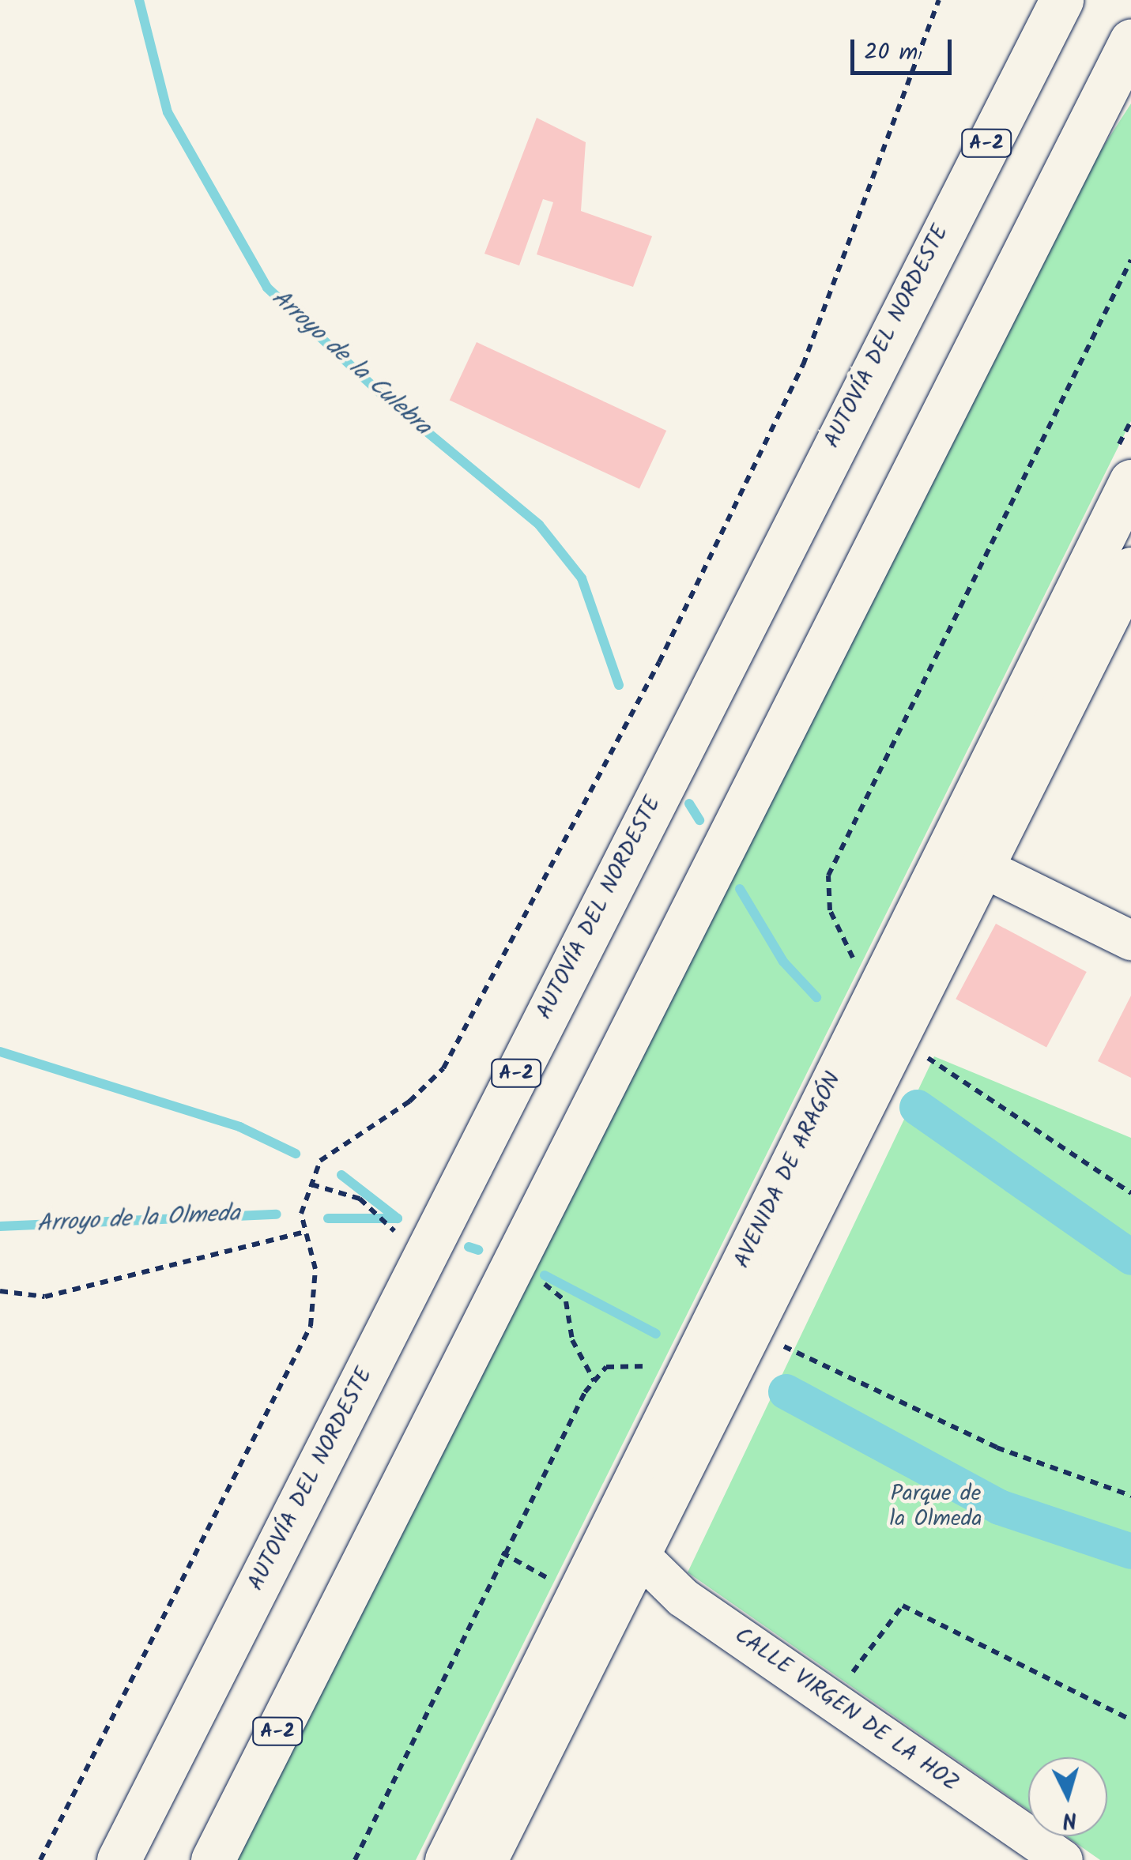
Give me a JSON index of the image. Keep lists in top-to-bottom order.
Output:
{
  "streets": {
    "main road": ["A-2", "AUTOVÍA DEL NORDESTE", "AVENIDA DE ARAGÓN"],
    "street": ["CALLE VIRGEN DE LA HOZ"]
  },
  "crossings": [
    ["AVENIDA DE ARAGÓN", "CALLE VIRGEN DE LA HOZ"]
  ],
  "water": ["Arroyo de la Culebra", "Arroyo de la Olmeda"],
  "parks": ["Parque de la Olmeda"],
  "scale_bar": "20 m",
  "north": "bottom"
}
